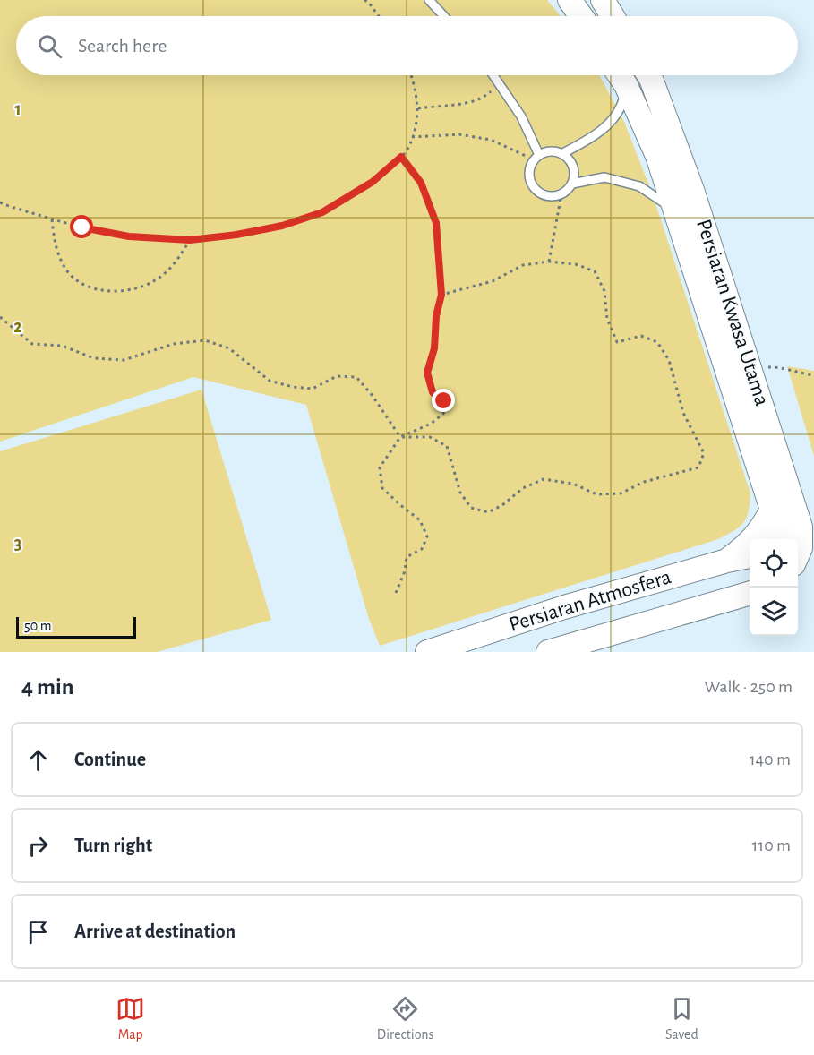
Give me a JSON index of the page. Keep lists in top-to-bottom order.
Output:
{
  "streets": {
    "main road": ["Persiaran Kwasa Utama", "Persiaran Atmosfera"]
  },
  "scale_bar": "50 m",
  "page": {
    "search": "Search here",
    "scale": "50 m",
    "heading": ["4 min", "Walk · 250 m"],
    "list": [
      ["Continue", "140 m"],
      ["Turn right", "110 m"],
      "Arrive at destination"
    ],
    "nav": ["Map", "Directions", "Saved"]
  },
  "grid": {
    "rows": ["1", "2", "3"]
  }
}
